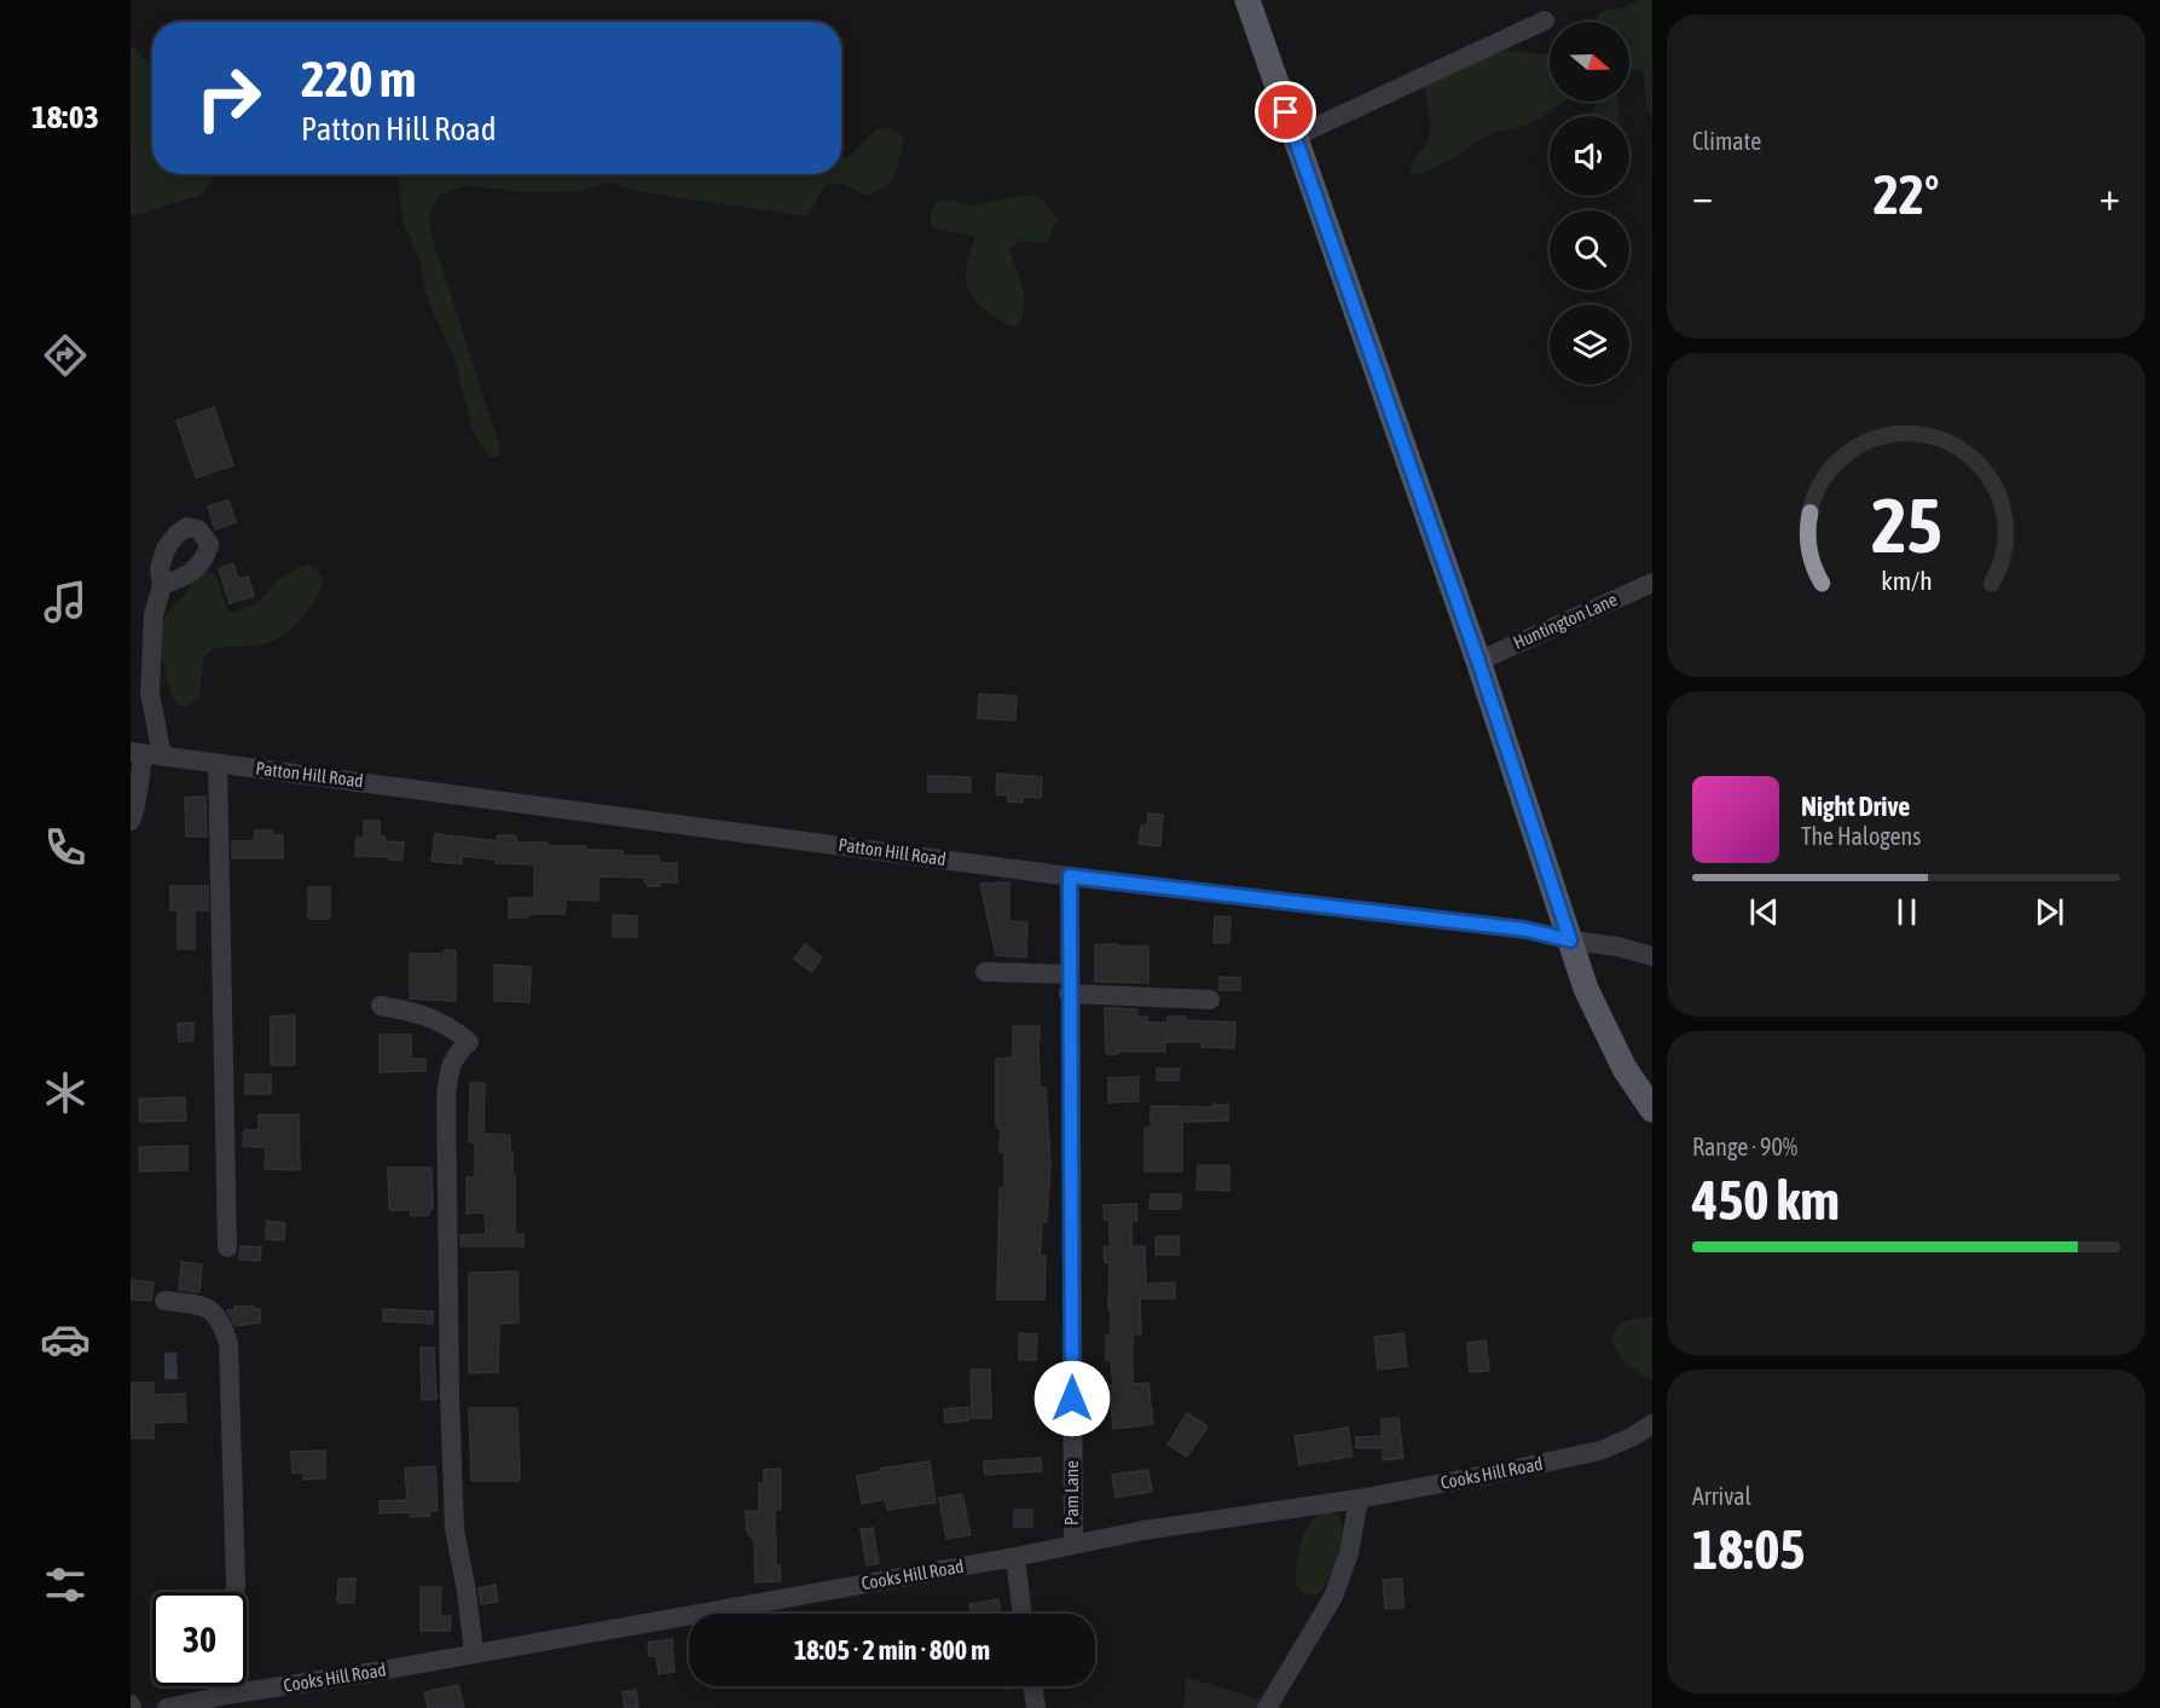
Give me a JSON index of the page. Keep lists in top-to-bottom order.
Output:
{
  "streets": {
    "street": [
      "Huntington Lane",
      "Patton Hill Road",
      "Cooks Hill Road",
      "Pam Lane"
    ]
  },
  "crossings": [
    ["Patton Hill Road", "Pam Lane"],
    ["Cooks Hill Road", "Pam Lane"]
  ],
  "north": "right",
  "page": {
    "tabs": "18:03",
    "tile": [
      "Climate",
      ["Range · 90%", "450 km"],
      ["Arrival", "18:05"]
    ],
    "turn": ["220 m", "Patton Hill Road"],
    "heat": ["−", "22°", "+"],
    "song": ["Night Drive", "The Halogens"],
    "limit": "30",
    "trip": "18:05 · 2 min · 800 m",
    "gauge": ["25", "km/h"]
  }
}
